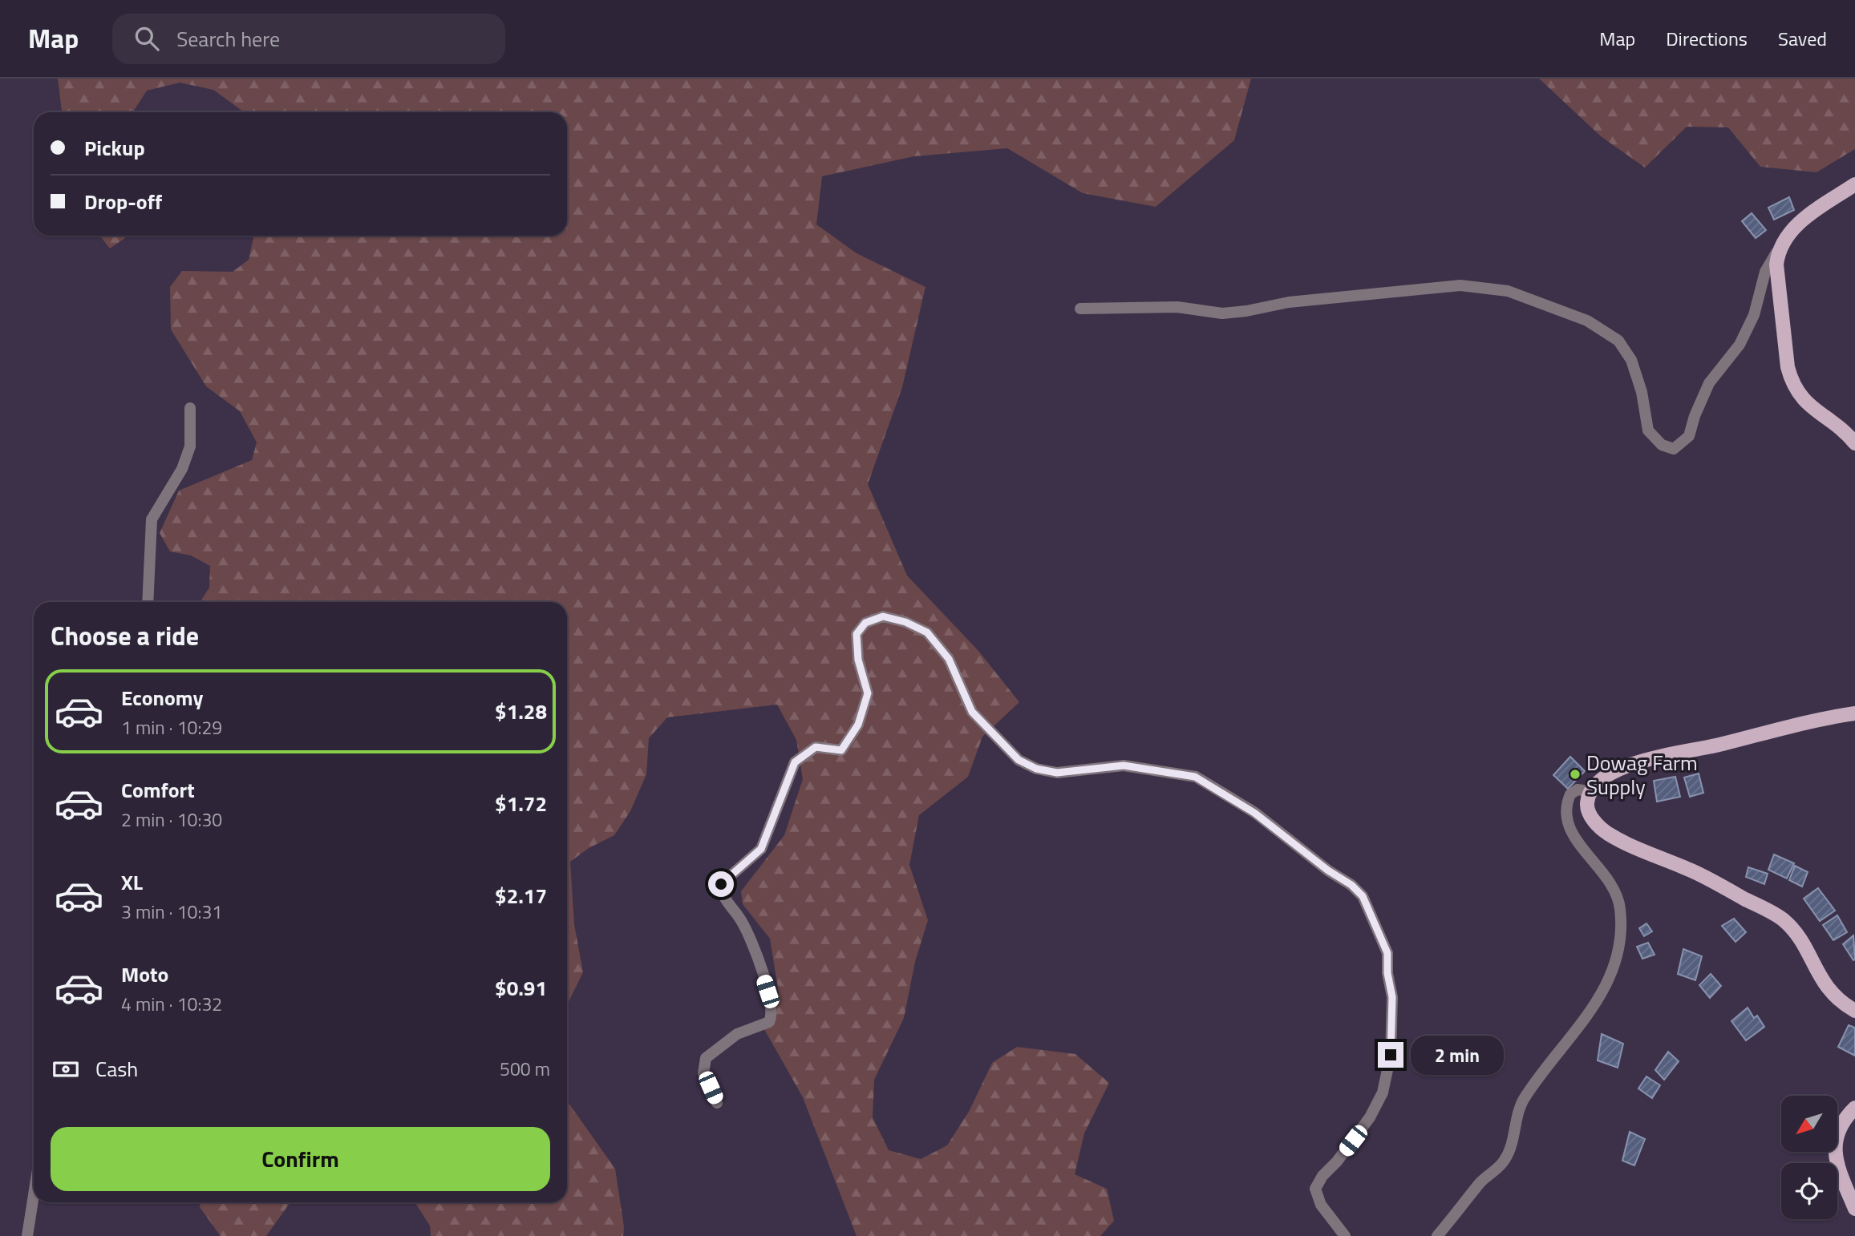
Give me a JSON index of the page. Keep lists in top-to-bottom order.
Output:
{
  "places": ["Dowag Farm Supply"],
  "north": "bottom left",
  "page": {
    "header": "Map",
    "search": "Search here",
    "nav": ["Map", "Directions", "Saved"],
    "banner": ["Pickup", "Drop-off"],
    "heading": "Choose a ride",
    "list": [
      {
        "name": "Economy",
        "note": "1 min · 10:29",
        "value": "$1.28"
      },
      {
        "name": "Comfort",
        "note": "2 min · 10:30",
        "value": "$1.72"
      },
      {
        "name": "XL",
        "note": "3 min · 10:31",
        "value": "$2.17"
      },
      {
        "name": "Moto",
        "note": "4 min · 10:32",
        "value": "$0.91"
      }
    ],
    "bubble": "2 min",
    "pay": ["Cash", "500 m"],
    "buttons": "Confirm"
  }
}
